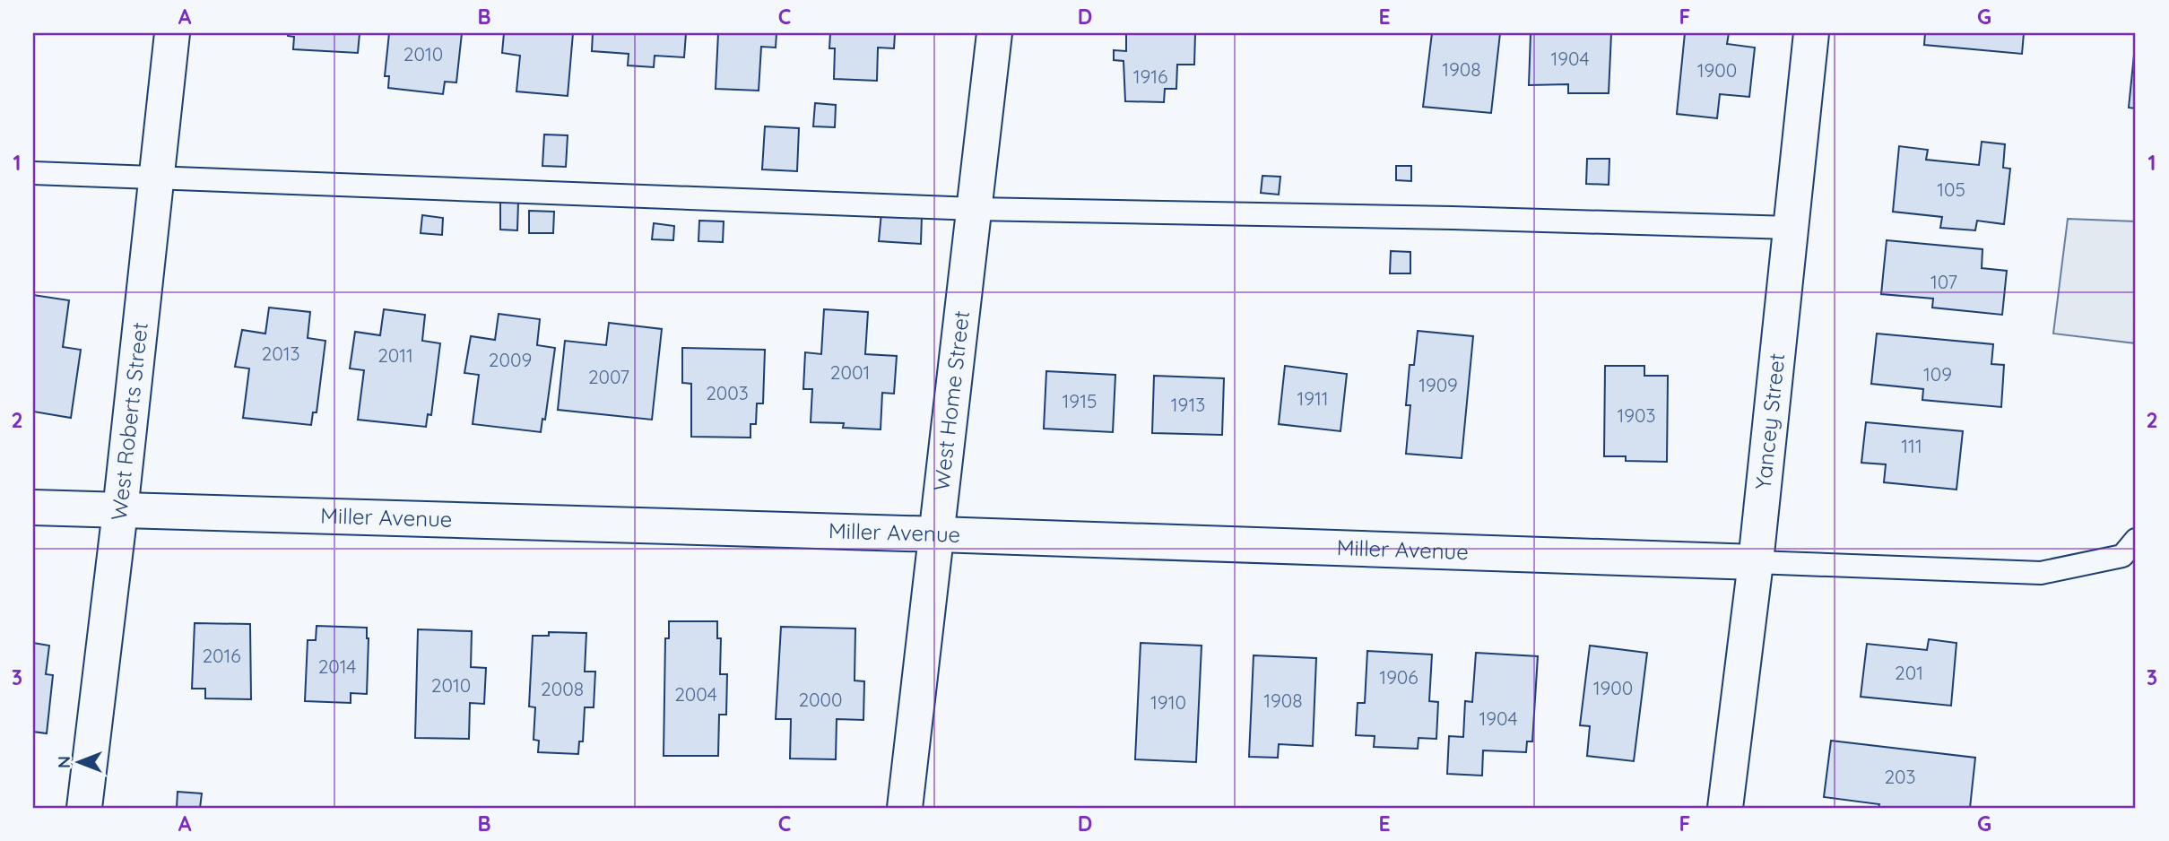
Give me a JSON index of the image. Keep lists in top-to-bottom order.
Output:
{
  "streets": {
    "street": [
      "West Home Street",
      "West Roberts Street",
      "Yancey Street",
      "Miller Avenue"
    ]
  },
  "crossings": [
    ["West Home Street", "Miller Avenue"],
    ["West Roberts Street", "Miller Avenue"],
    ["Yancey Street", "Miller Avenue"]
  ],
  "house_numbers": [
    "2010",
    "1904",
    "1908",
    "1900",
    "1916",
    "105",
    "107",
    "2013",
    "2011",
    "2009",
    "2001",
    "109",
    "2007",
    "1909",
    "2003",
    "1911",
    "1915",
    "1913",
    "1903",
    "111",
    "2016",
    "2014",
    "201",
    "1906",
    "2010",
    "1900",
    "2008",
    "2004",
    "2000",
    "1908",
    "1910",
    "1904",
    "203"
  ],
  "north": "left",
  "grid": {
    "columns": [
      "A",
      "B",
      "C",
      "D",
      "E",
      "F",
      "G"
    ],
    "rows": ["1", "2", "3"]
  }
}
